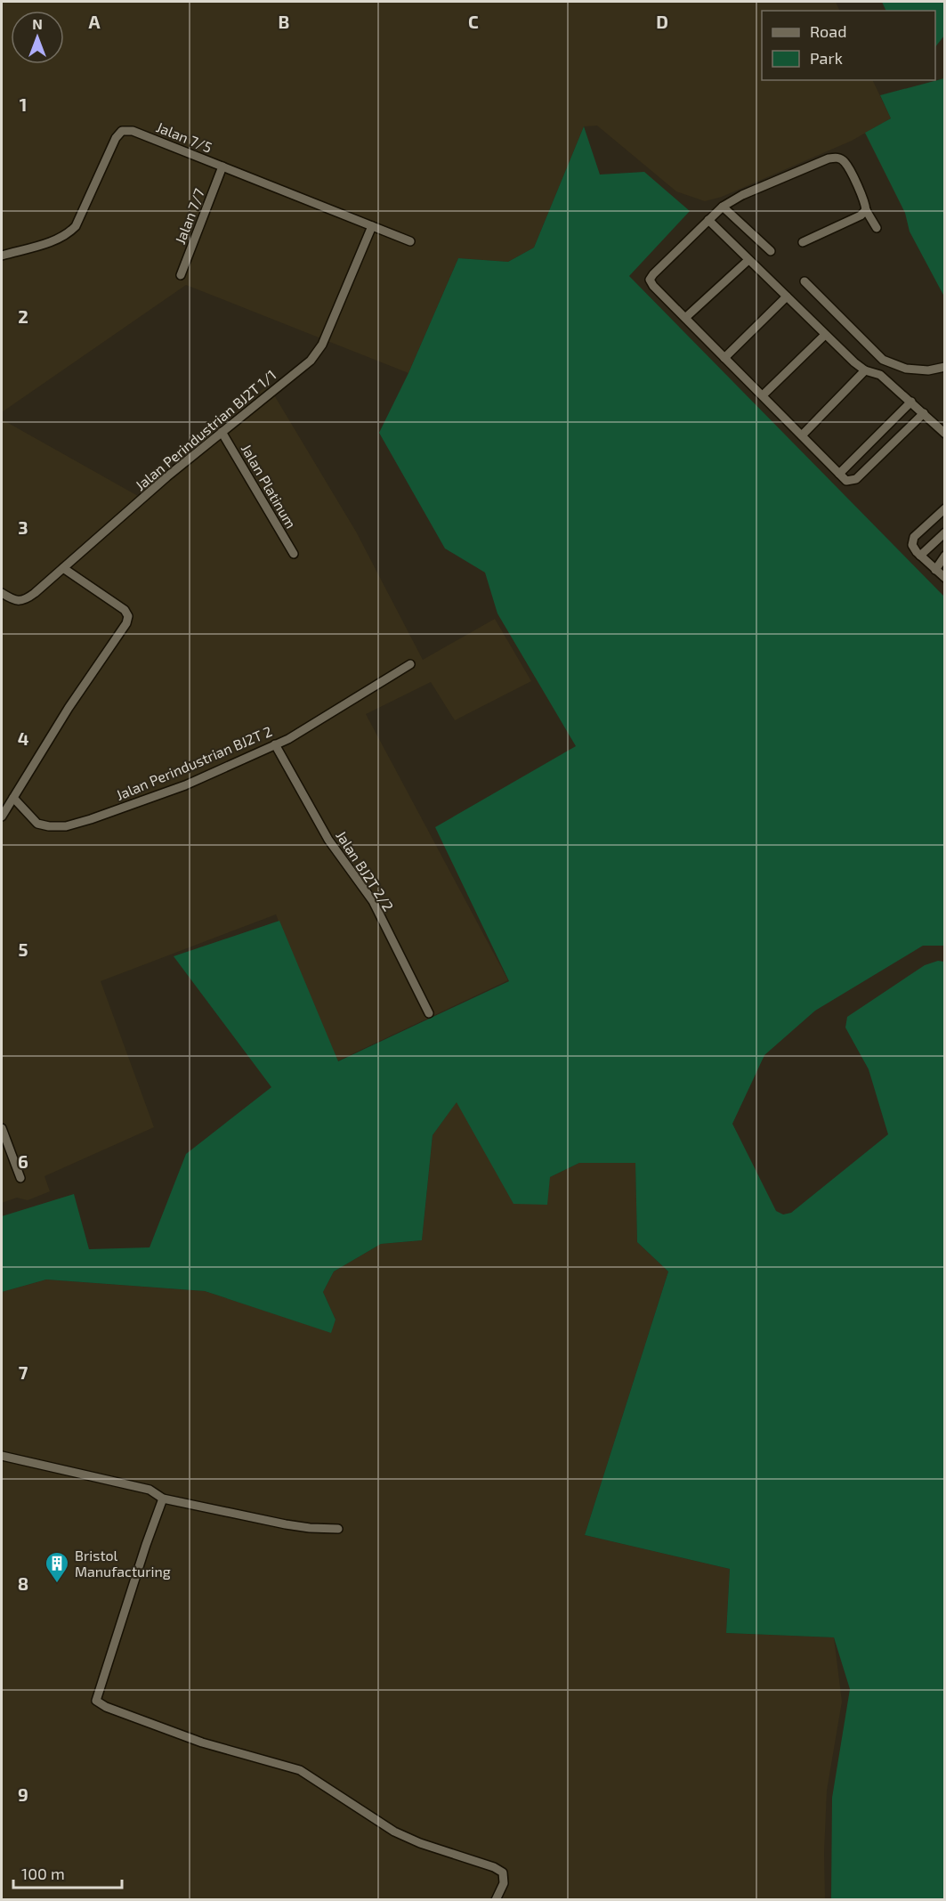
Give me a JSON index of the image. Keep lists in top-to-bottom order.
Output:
{
  "streets": {
    "street": [
      "Jalan 7/5",
      "Jalan 7/7",
      "Jalan Perindustrian BJ2T 1/1",
      "Jalan Platinum",
      "Jalan Perindustrian BJ2T 2",
      "Jalan BJ2T 2/2"
    ]
  },
  "crossings": [
    ["Jalan 7/5", "Jalan 7/7"],
    ["Jalan 7/5", "Jalan Perindustrian BJ2T 1/1"],
    ["Jalan Perindustrian BJ2T 1/1", "Jalan Platinum"],
    ["Jalan Perindustrian BJ2T 2", "Jalan BJ2T 2/2"]
  ],
  "places": {
    "building": ["Bristol Manufacturing"]
  },
  "legend": ["Road", "Park"],
  "scale_bar": "100 m",
  "north": "top",
  "grid": {
    "columns": [
      "A",
      "B",
      "C",
      "D"
    ],
    "rows": [
      "1",
      "2",
      "3",
      "4",
      "5",
      "6",
      "7",
      "8",
      "9"
    ]
  }
}
